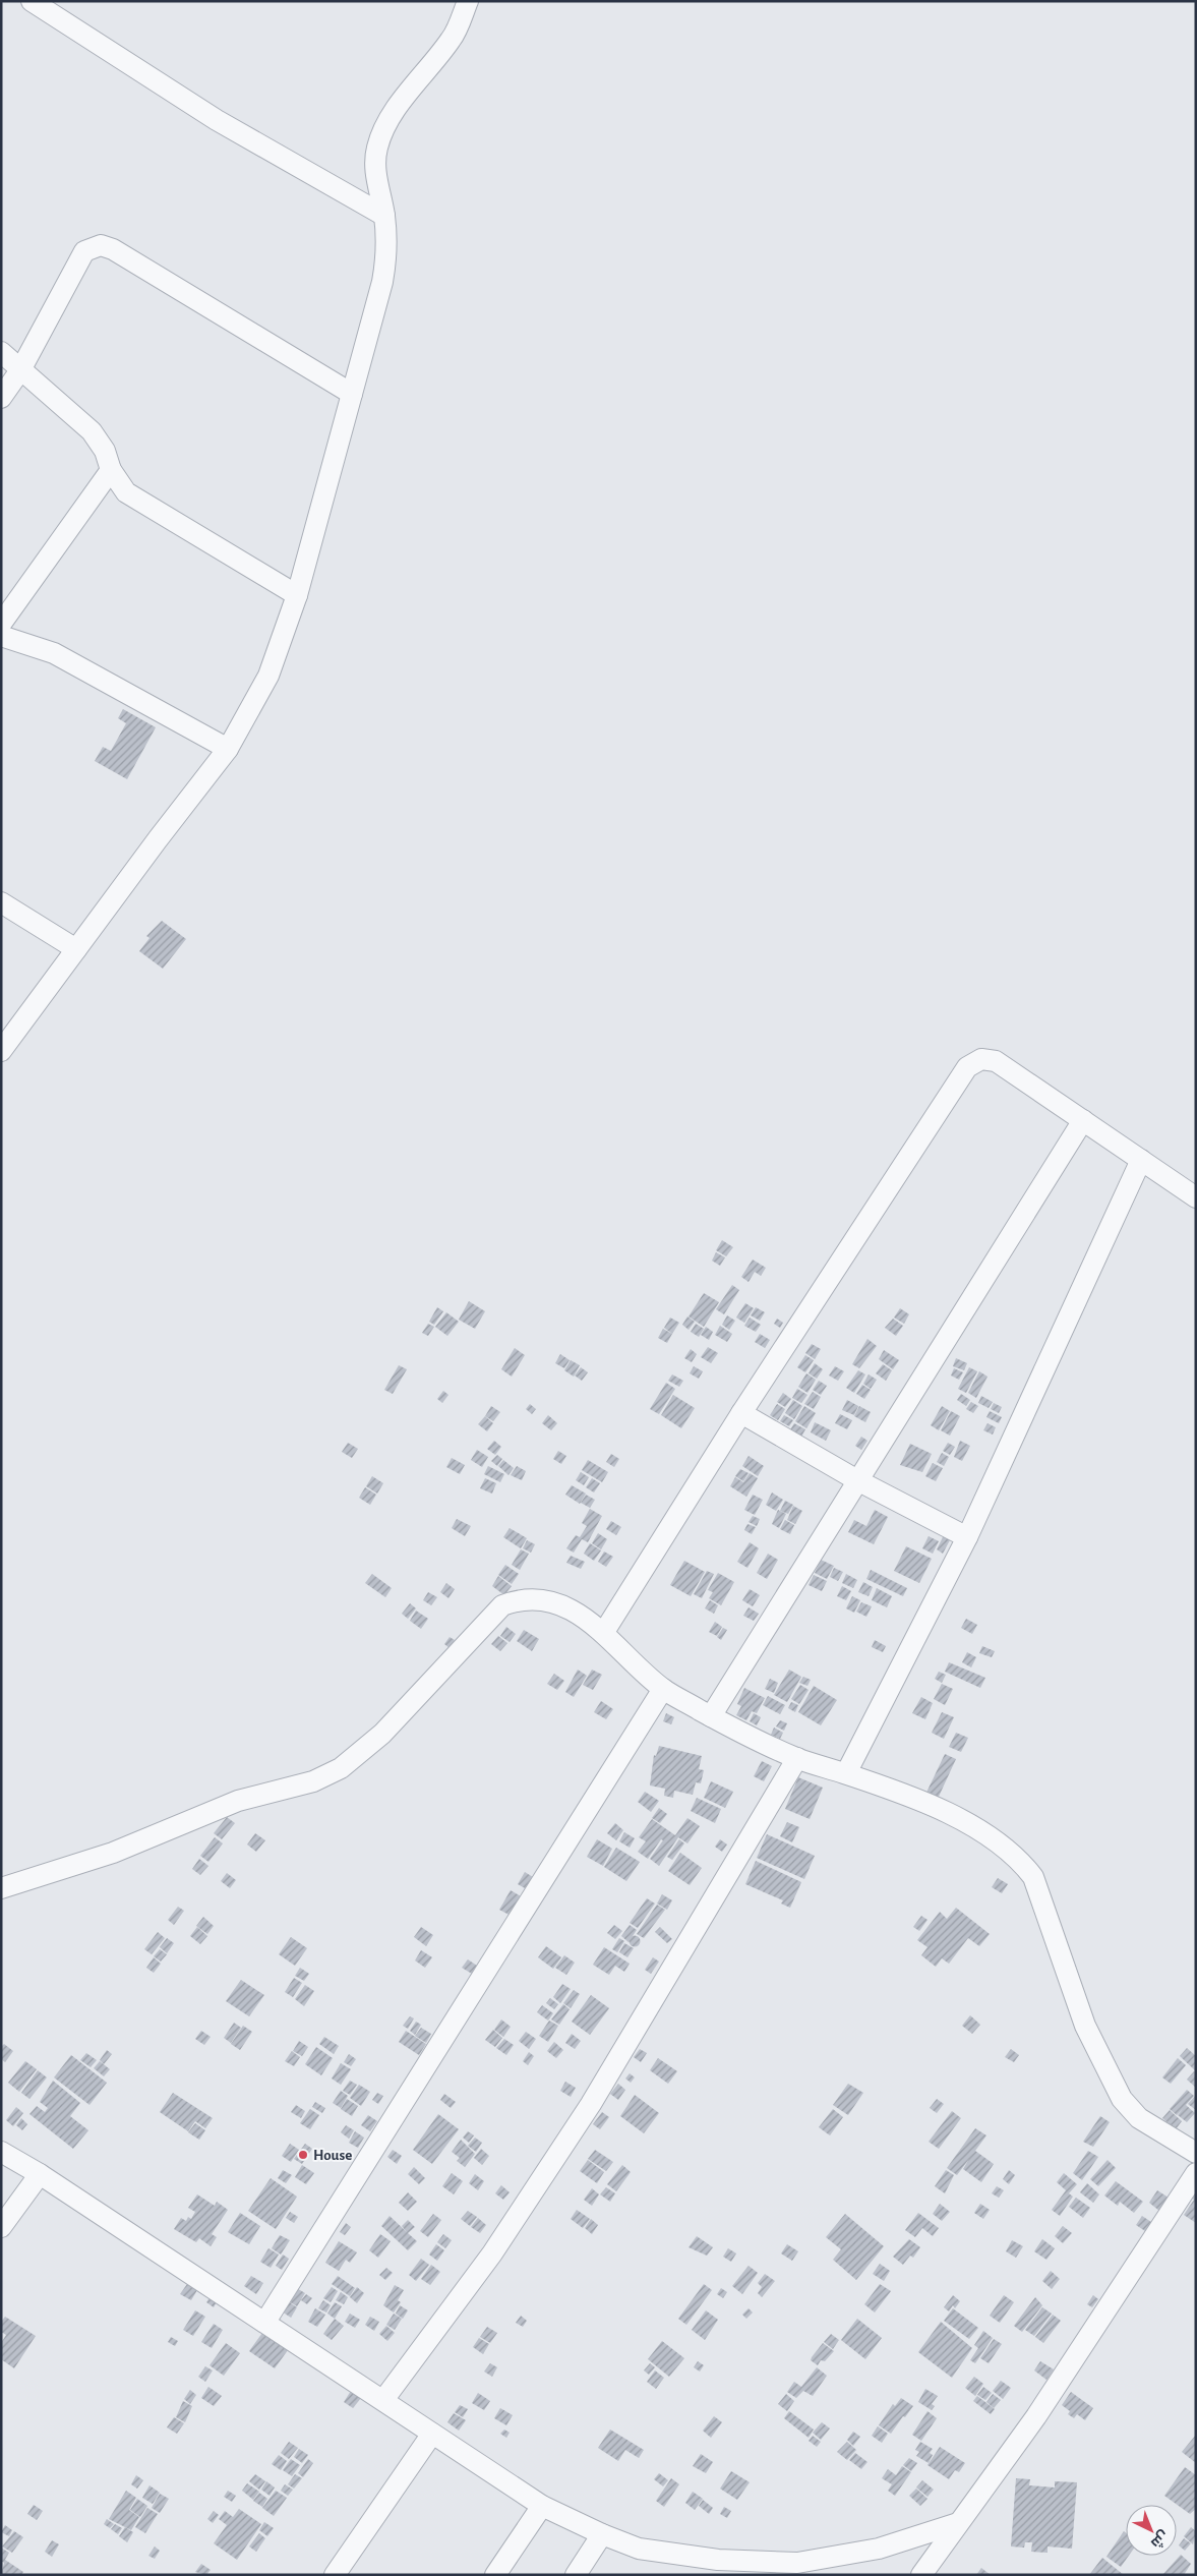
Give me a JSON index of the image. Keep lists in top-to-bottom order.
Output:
{
  "places": ["House"],
  "north": "bottom right"
}
